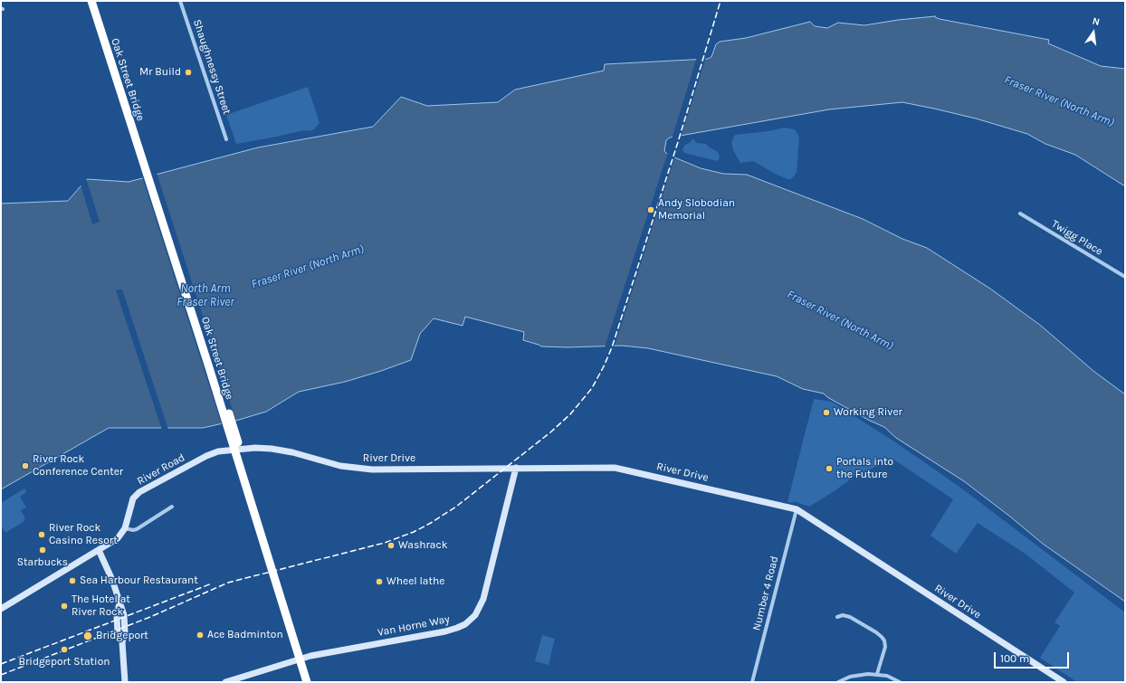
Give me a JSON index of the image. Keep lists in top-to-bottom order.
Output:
{
  "streets": {
    "highway": ["Oak Street Bridge"],
    "street": [
      "Shaughnessy Street",
      "Twigg Place",
      "River Drive",
      "River Road",
      "Number 4 Road",
      "Van Horne Way"
    ]
  },
  "crossings": [
    ["River Drive", "River Road"],
    ["River Drive", "Number 4 Road"],
    ["River Drive", "Van Horne Way"]
  ],
  "water": ["Fraser River (North Arm)", "North Arm Fraser River"],
  "places": [
    "Mr Build",
    "Andy Slobodian Memorial",
    "Working River",
    "River Rock Conference Center",
    "Portals into the Future",
    "River Rock Casino Resort",
    "Washrack",
    "Starbucks",
    "Sea Harbour Restaurant",
    "Wheel lathe",
    "The Hotel at River Rock",
    "Ace Badminton",
    "Bridgeport",
    "Bridgeport Station"
  ],
  "scale_bar": "100 m",
  "north": "top"
}
